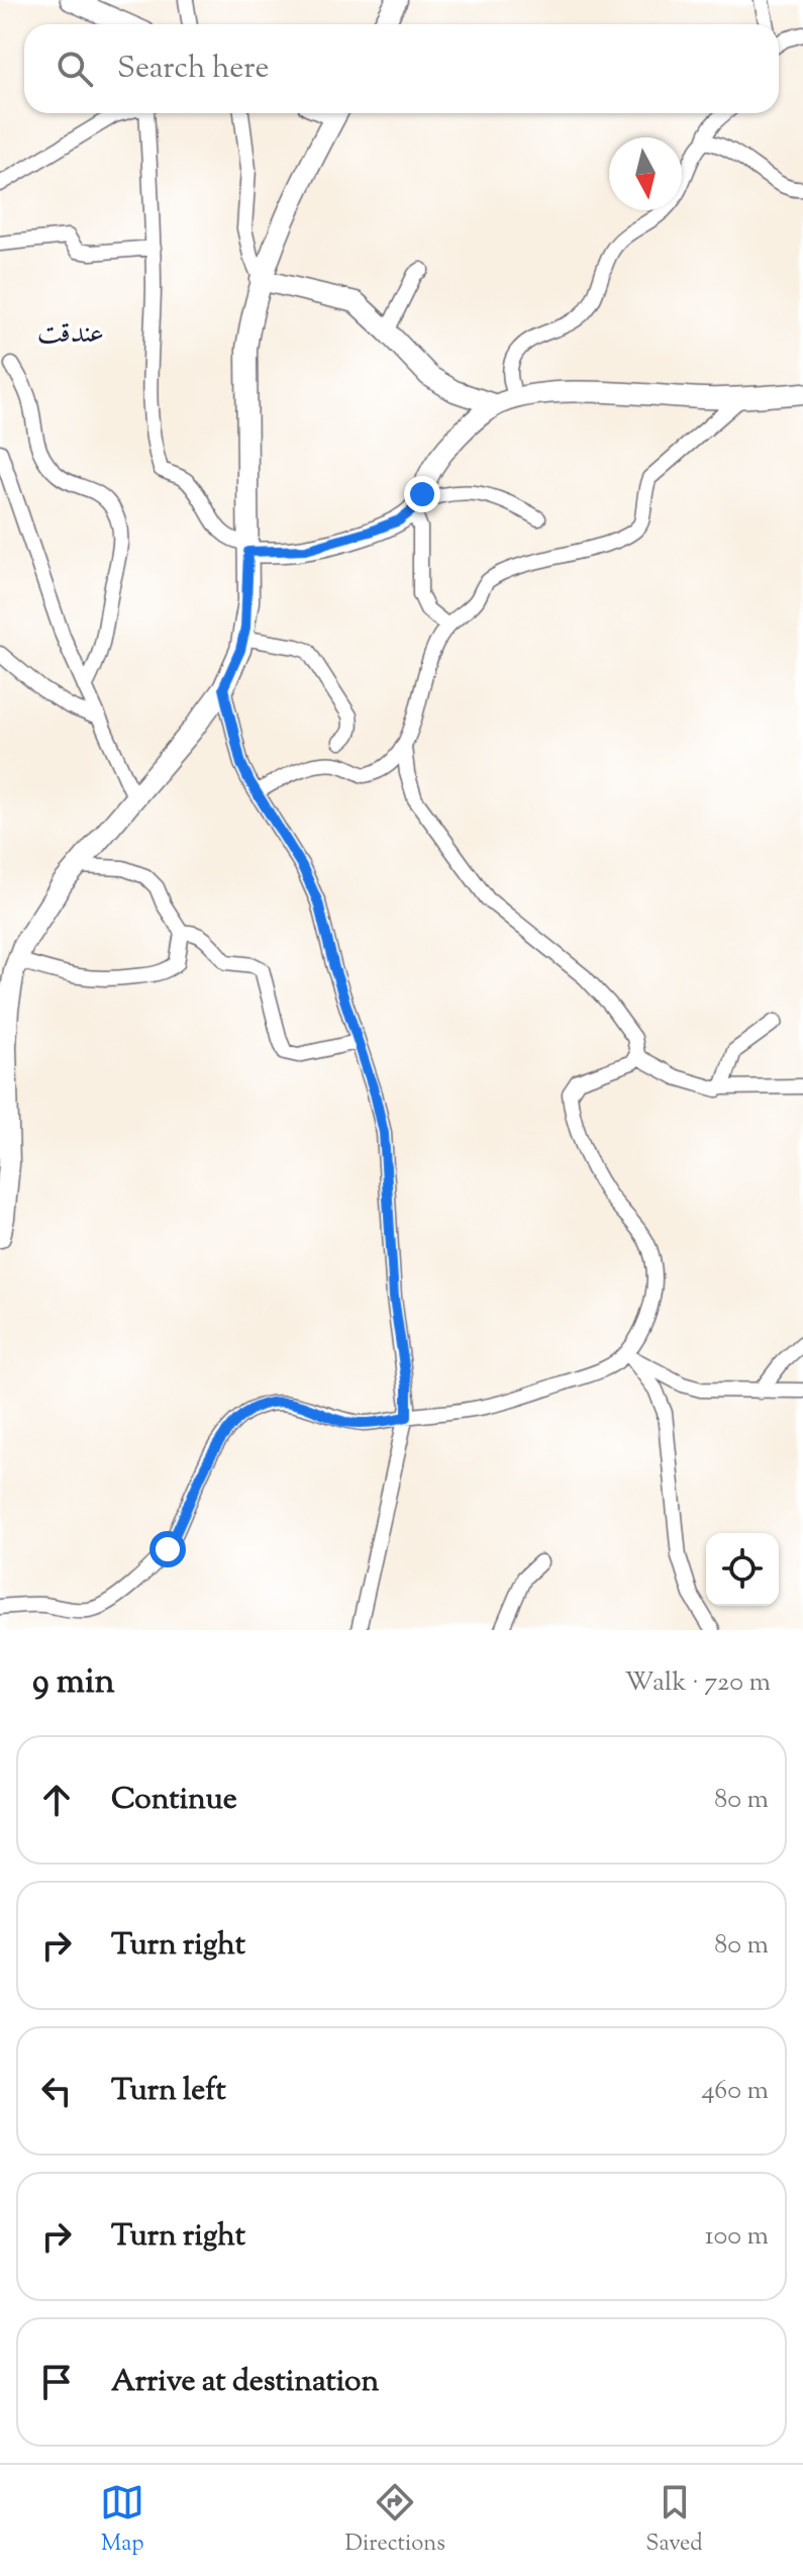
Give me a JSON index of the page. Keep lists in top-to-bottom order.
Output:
{
  "districts": ["عندقت"],
  "north": "bottom",
  "page": {
    "search": "Search here",
    "heading": ["9 min", "Walk · 720 m"],
    "list": [
      ["Continue", "80 m"],
      ["Turn right", "80 m"],
      ["Turn left", "460 m"],
      ["Turn right", "100 m"],
      "Arrive at destination"
    ],
    "nav": ["Map", "Directions", "Saved"]
  }
}
